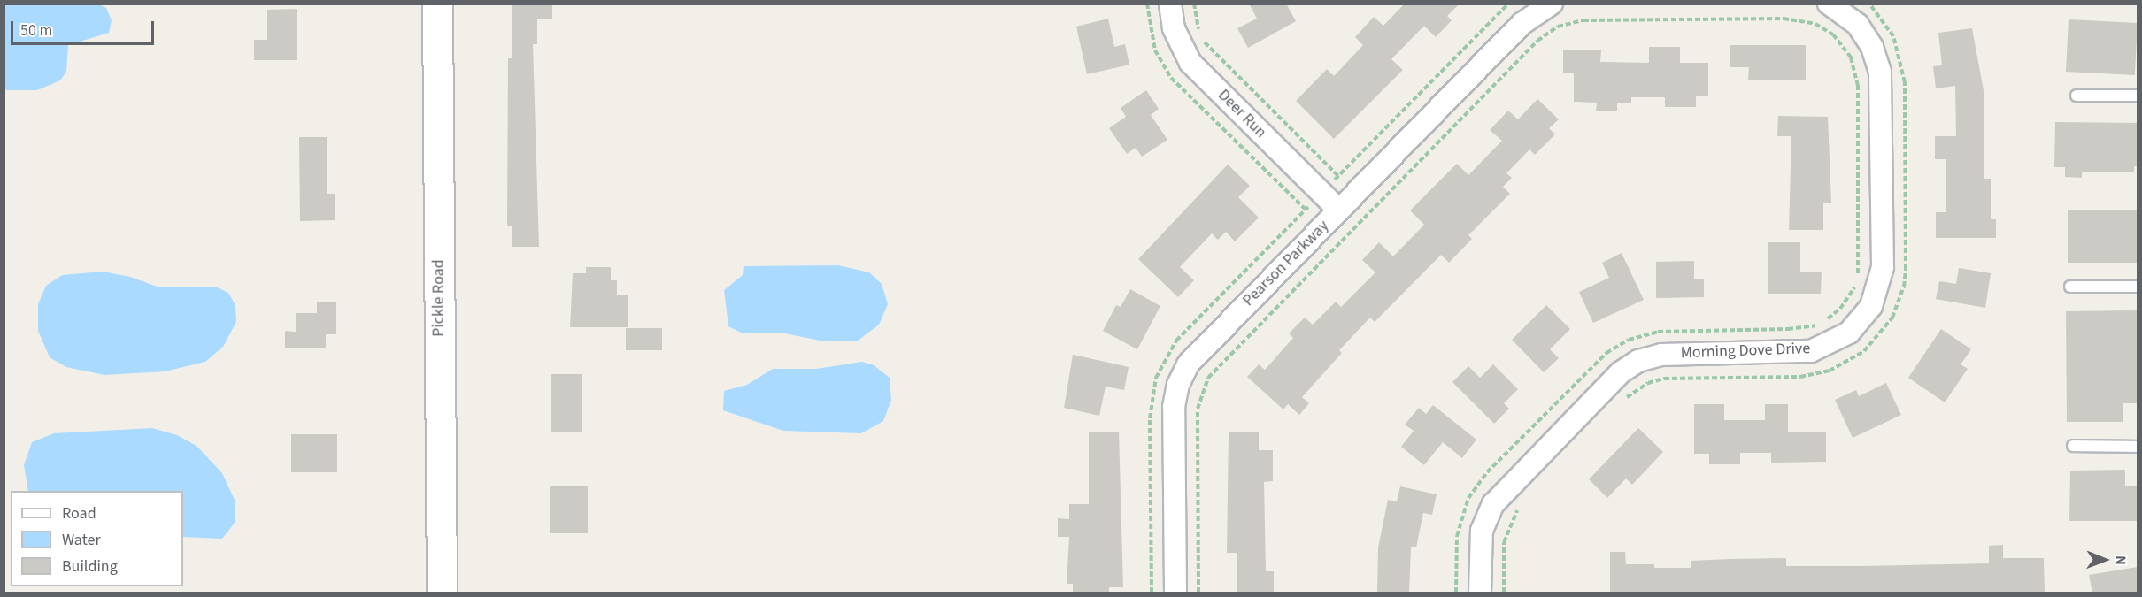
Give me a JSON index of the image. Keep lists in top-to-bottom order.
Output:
{
  "streets": {
    "street": [
      "Deer Run",
      "Pearson Parkway",
      "Pickle Road",
      "Morning Dove Drive"
    ]
  },
  "crossings": [
    ["Deer Run", "Pearson Parkway"]
  ],
  "legend": ["Road", "Water", "Building"],
  "scale_bar": "50 m",
  "north": "right"
}
